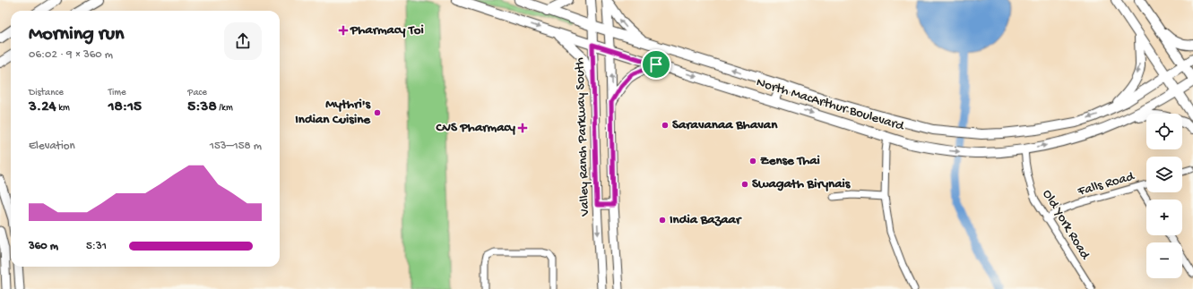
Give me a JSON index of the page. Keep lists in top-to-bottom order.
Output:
{
  "streets": {
    "main road": ["North MacArthur Boulevard"],
    "street": ["Valley Ranch Parkway South", "Falls Road", "Old York Road"]
  },
  "crossings": [
    ["North MacArthur Boulevard", "Valley Ranch Parkway South"],
    ["North MacArthur Boulevard", "Old York Road"],
    ["Falls Road", "Old York Road"]
  ],
  "places": {
    "health": ["Pharmacy Toi", "CVS Pharmacy"],
    "other": [
      "Mythri's Indian Cuisine",
      "Saravanaa Bhavan",
      "Zense Thai",
      "Swagath Birynais",
      "India Bazaar"
    ]
  },
  "page": {
    "heading": ["Morning run", "06:02 · 9 × 360 m"],
    "stats": [
      ["Distance", "3.24 km"],
      ["Time", "18:15"],
      ["Pace", "5:38 /km"]
    ],
    "map_buttons": ["+", "−"],
    "chart": ["Elevation", "153–158 m"],
    "list": [
      {
        "name": "360 m",
        "note": "5:31"
      }
    ]
  }
}
